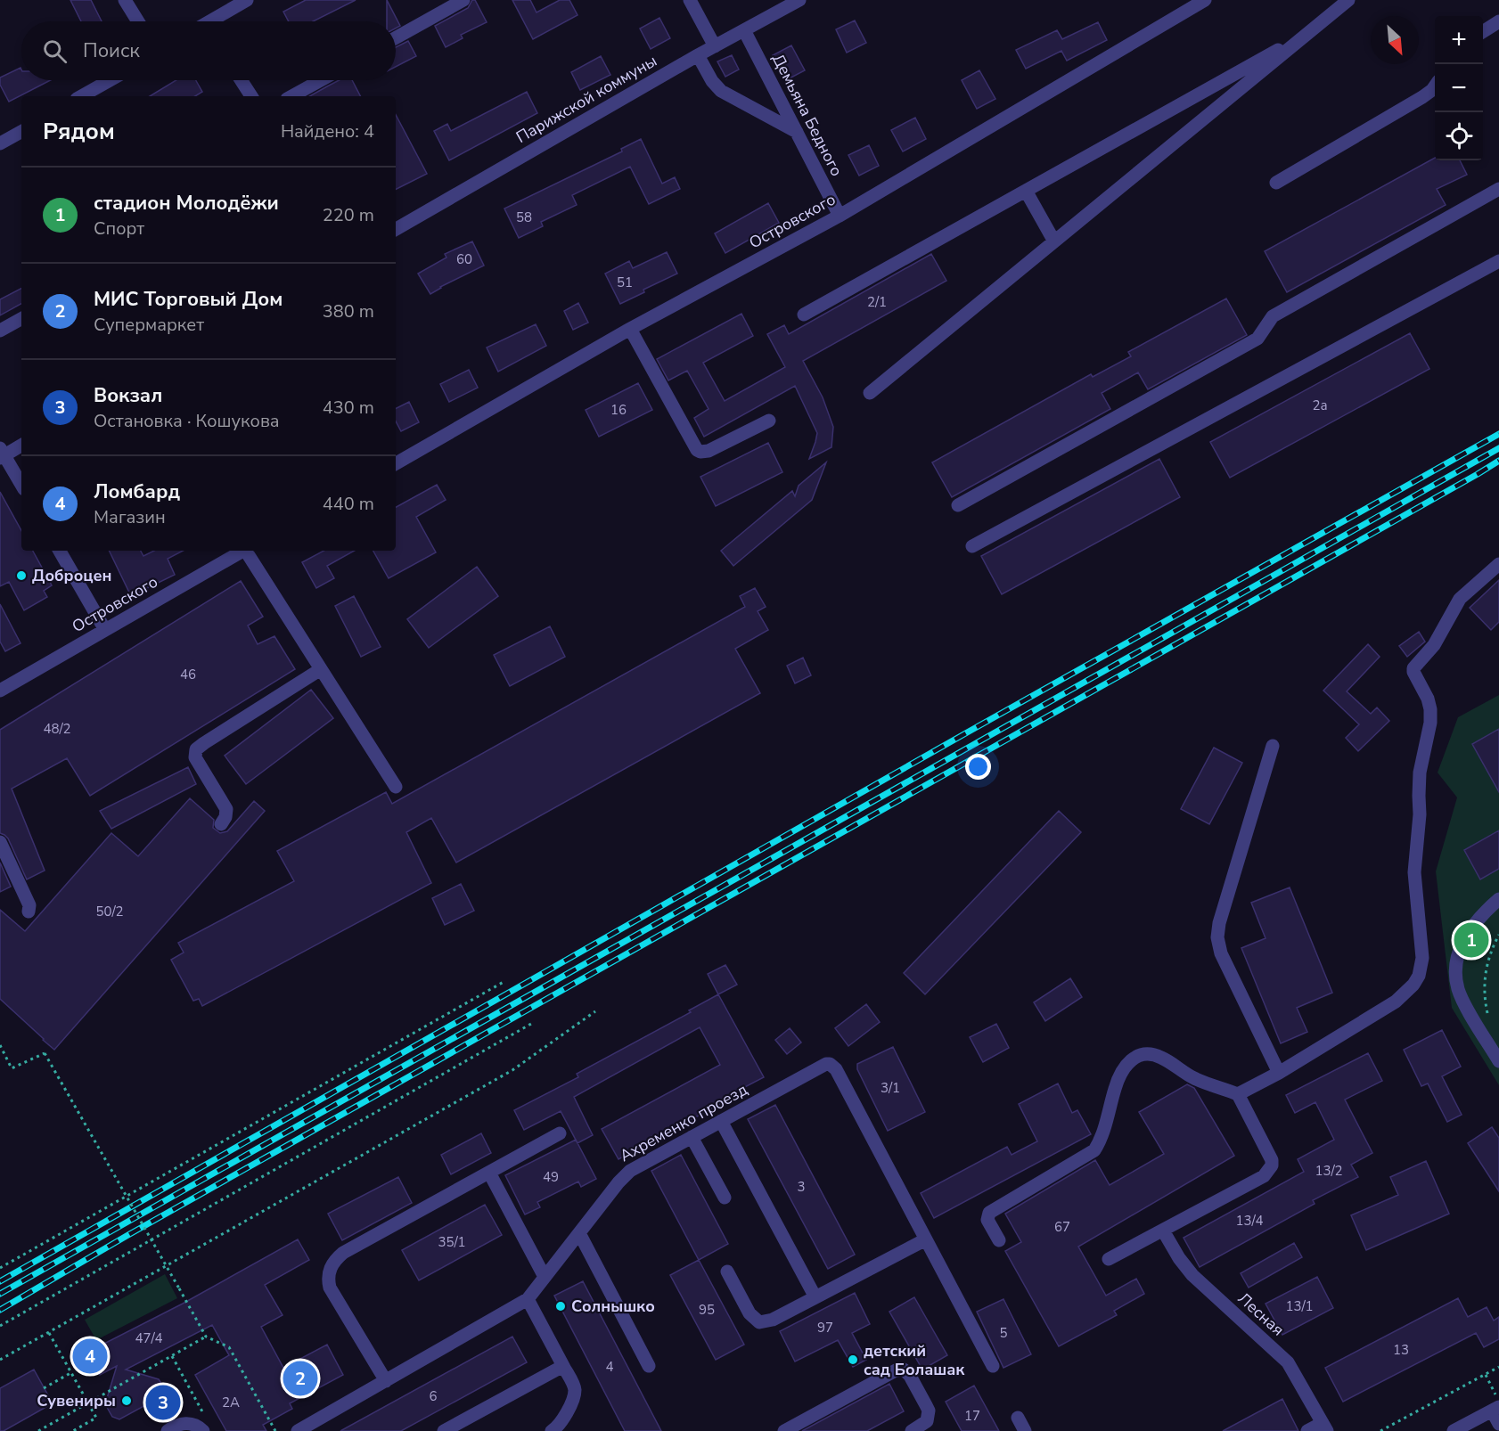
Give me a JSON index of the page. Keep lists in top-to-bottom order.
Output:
{
  "streets": {
    "street": [
      "Парижской коммуны",
      "Демьяна Бедного",
      "Островского",
      "Ахременко проезд",
      "Лесная"
    ]
  },
  "crossings": [
    ["Парижской коммуны", "Демьяна Бедного"],
    ["Демьяна Бедного", "Островского"]
  ],
  "places": [
    "Доброцен",
    "Солнышко",
    "детский сад Болашак",
    "Сувениры"
  ],
  "house_numbers": [
    "58",
    "60",
    "51",
    "2/1",
    "2а",
    "16",
    "46",
    "48/2",
    "50/2",
    "3/1",
    "13/2",
    "49",
    "3",
    "13/4",
    "67",
    "35/1",
    "13/1",
    "95",
    "97",
    "5",
    "47/4",
    "13",
    "4",
    "6",
    "2А",
    "17"
  ],
  "north": "bottom right",
  "page": {
    "map_buttons": ["+", "−"],
    "search": "Поиск",
    "heading": ["Рядом", "Найдено: 4"],
    "list": [
      {
        "mark": "1",
        "name": "стадион Молодёжи",
        "note": "Спорт",
        "value": "220 m"
      },
      {
        "mark": "2",
        "name": "МИС Торговый Дом",
        "note": "Супермаркет",
        "value": "380 m"
      },
      {
        "mark": "3",
        "name": "Вокзал",
        "note": "Остановка · Кошукова",
        "value": "430 m"
      },
      {
        "mark": "4",
        "name": "Ломбард",
        "note": "Магазин",
        "value": "440 m"
      }
    ],
    "pins": [
      "1",
      "4",
      "2",
      "3"
    ]
  }
}
